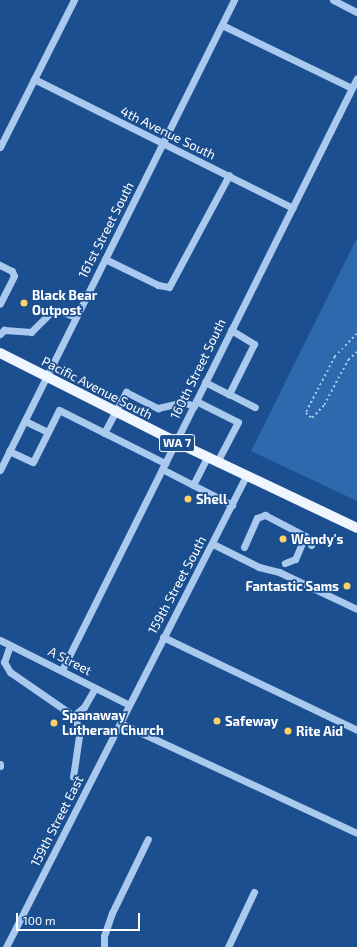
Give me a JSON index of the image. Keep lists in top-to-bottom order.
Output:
{
  "streets": {
    "main road": ["Pacific Avenue South", "WA 7"],
    "street": [
      "4th Avenue South",
      "161st Street South",
      "160th Street South",
      "159th Street South",
      "A Street",
      "159th Street East"
    ]
  },
  "crossings": [
    ["4th Avenue South", "161st Street South"],
    ["4th Avenue South", "160th Street South"],
    ["161st Street South", "Pacific Avenue South"],
    ["160th Street South", "Pacific Avenue South"],
    ["160th Street South", "A Street"],
    ["Pacific Avenue South", "159th Street South"],
    ["159th Street South", "A Street"],
    ["159th Street South", "159th Street East"],
    ["A Street", "159th Street East"]
  ],
  "places": [
    "Black Bear Outpost",
    "Shell",
    "Wendy's",
    "Fantastic Sams",
    "Safeway",
    "Spanaway Lutheran Church",
    "Rite Aid"
  ],
  "scale_bar": "100 m"
}
